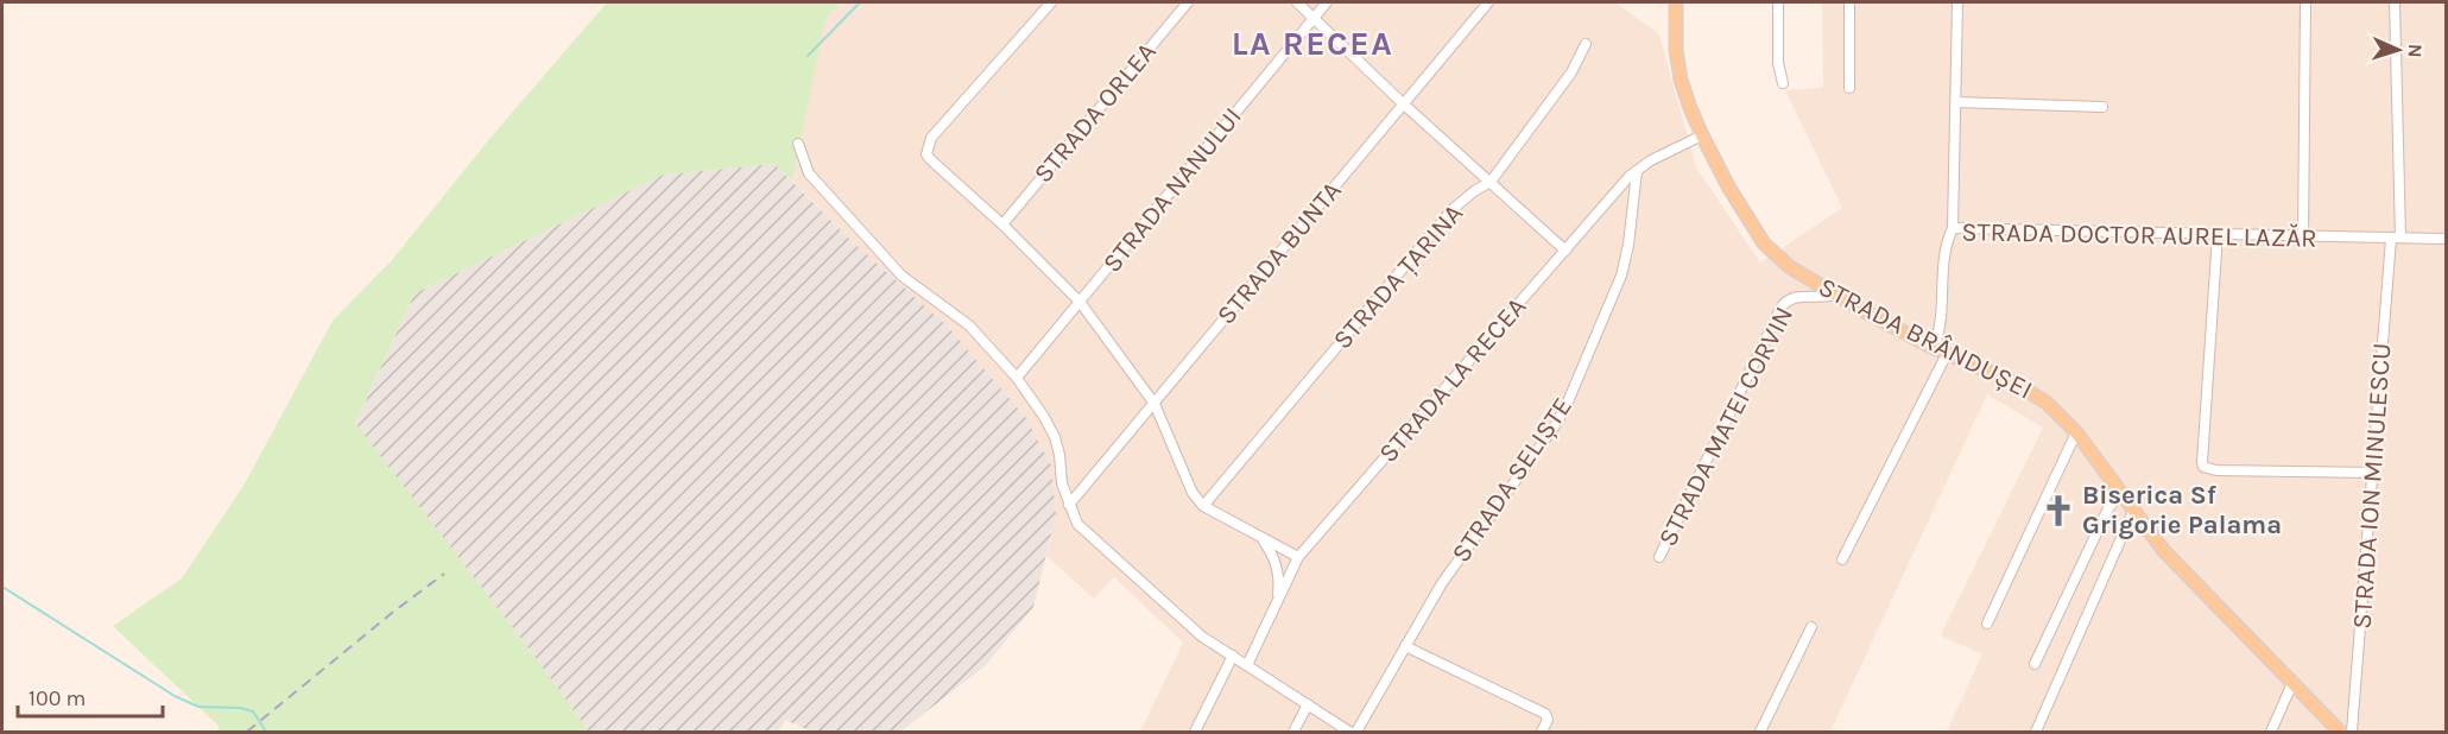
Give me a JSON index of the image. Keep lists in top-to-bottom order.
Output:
{
  "streets": {
    "main road": ["STRADA BRÂNDUȘEI"],
    "street": [
      "STRADA ORLEA",
      "STRADA NANULUI",
      "STRADA DOCTOR AUREL LAZĂR",
      "STRADA BUNTA",
      "STRADA ȚARINA",
      "STRADA LA RECEA",
      "STRADA MATEI CORVIN",
      "STRADA SELIȘTE",
      "STRADA ION MINULESCU"
    ]
  },
  "crossings": [
    ["STRADA DOCTOR AUREL LAZĂR", "STRADA BRÂNDUȘEI"],
    ["STRADA DOCTOR AUREL LAZĂR", "STRADA ION MINULESCU"],
    ["STRADA BRÂNDUȘEI", "STRADA LA RECEA"],
    ["STRADA BRÂNDUȘEI", "STRADA MATEI CORVIN"],
    ["STRADA LA RECEA", "STRADA SELIȘTE"]
  ],
  "districts": ["LA RECEA"],
  "places": {
    "church": ["Biserica Sf Grigorie Palama"]
  },
  "scale_bar": "100 m",
  "north": "right"
}
